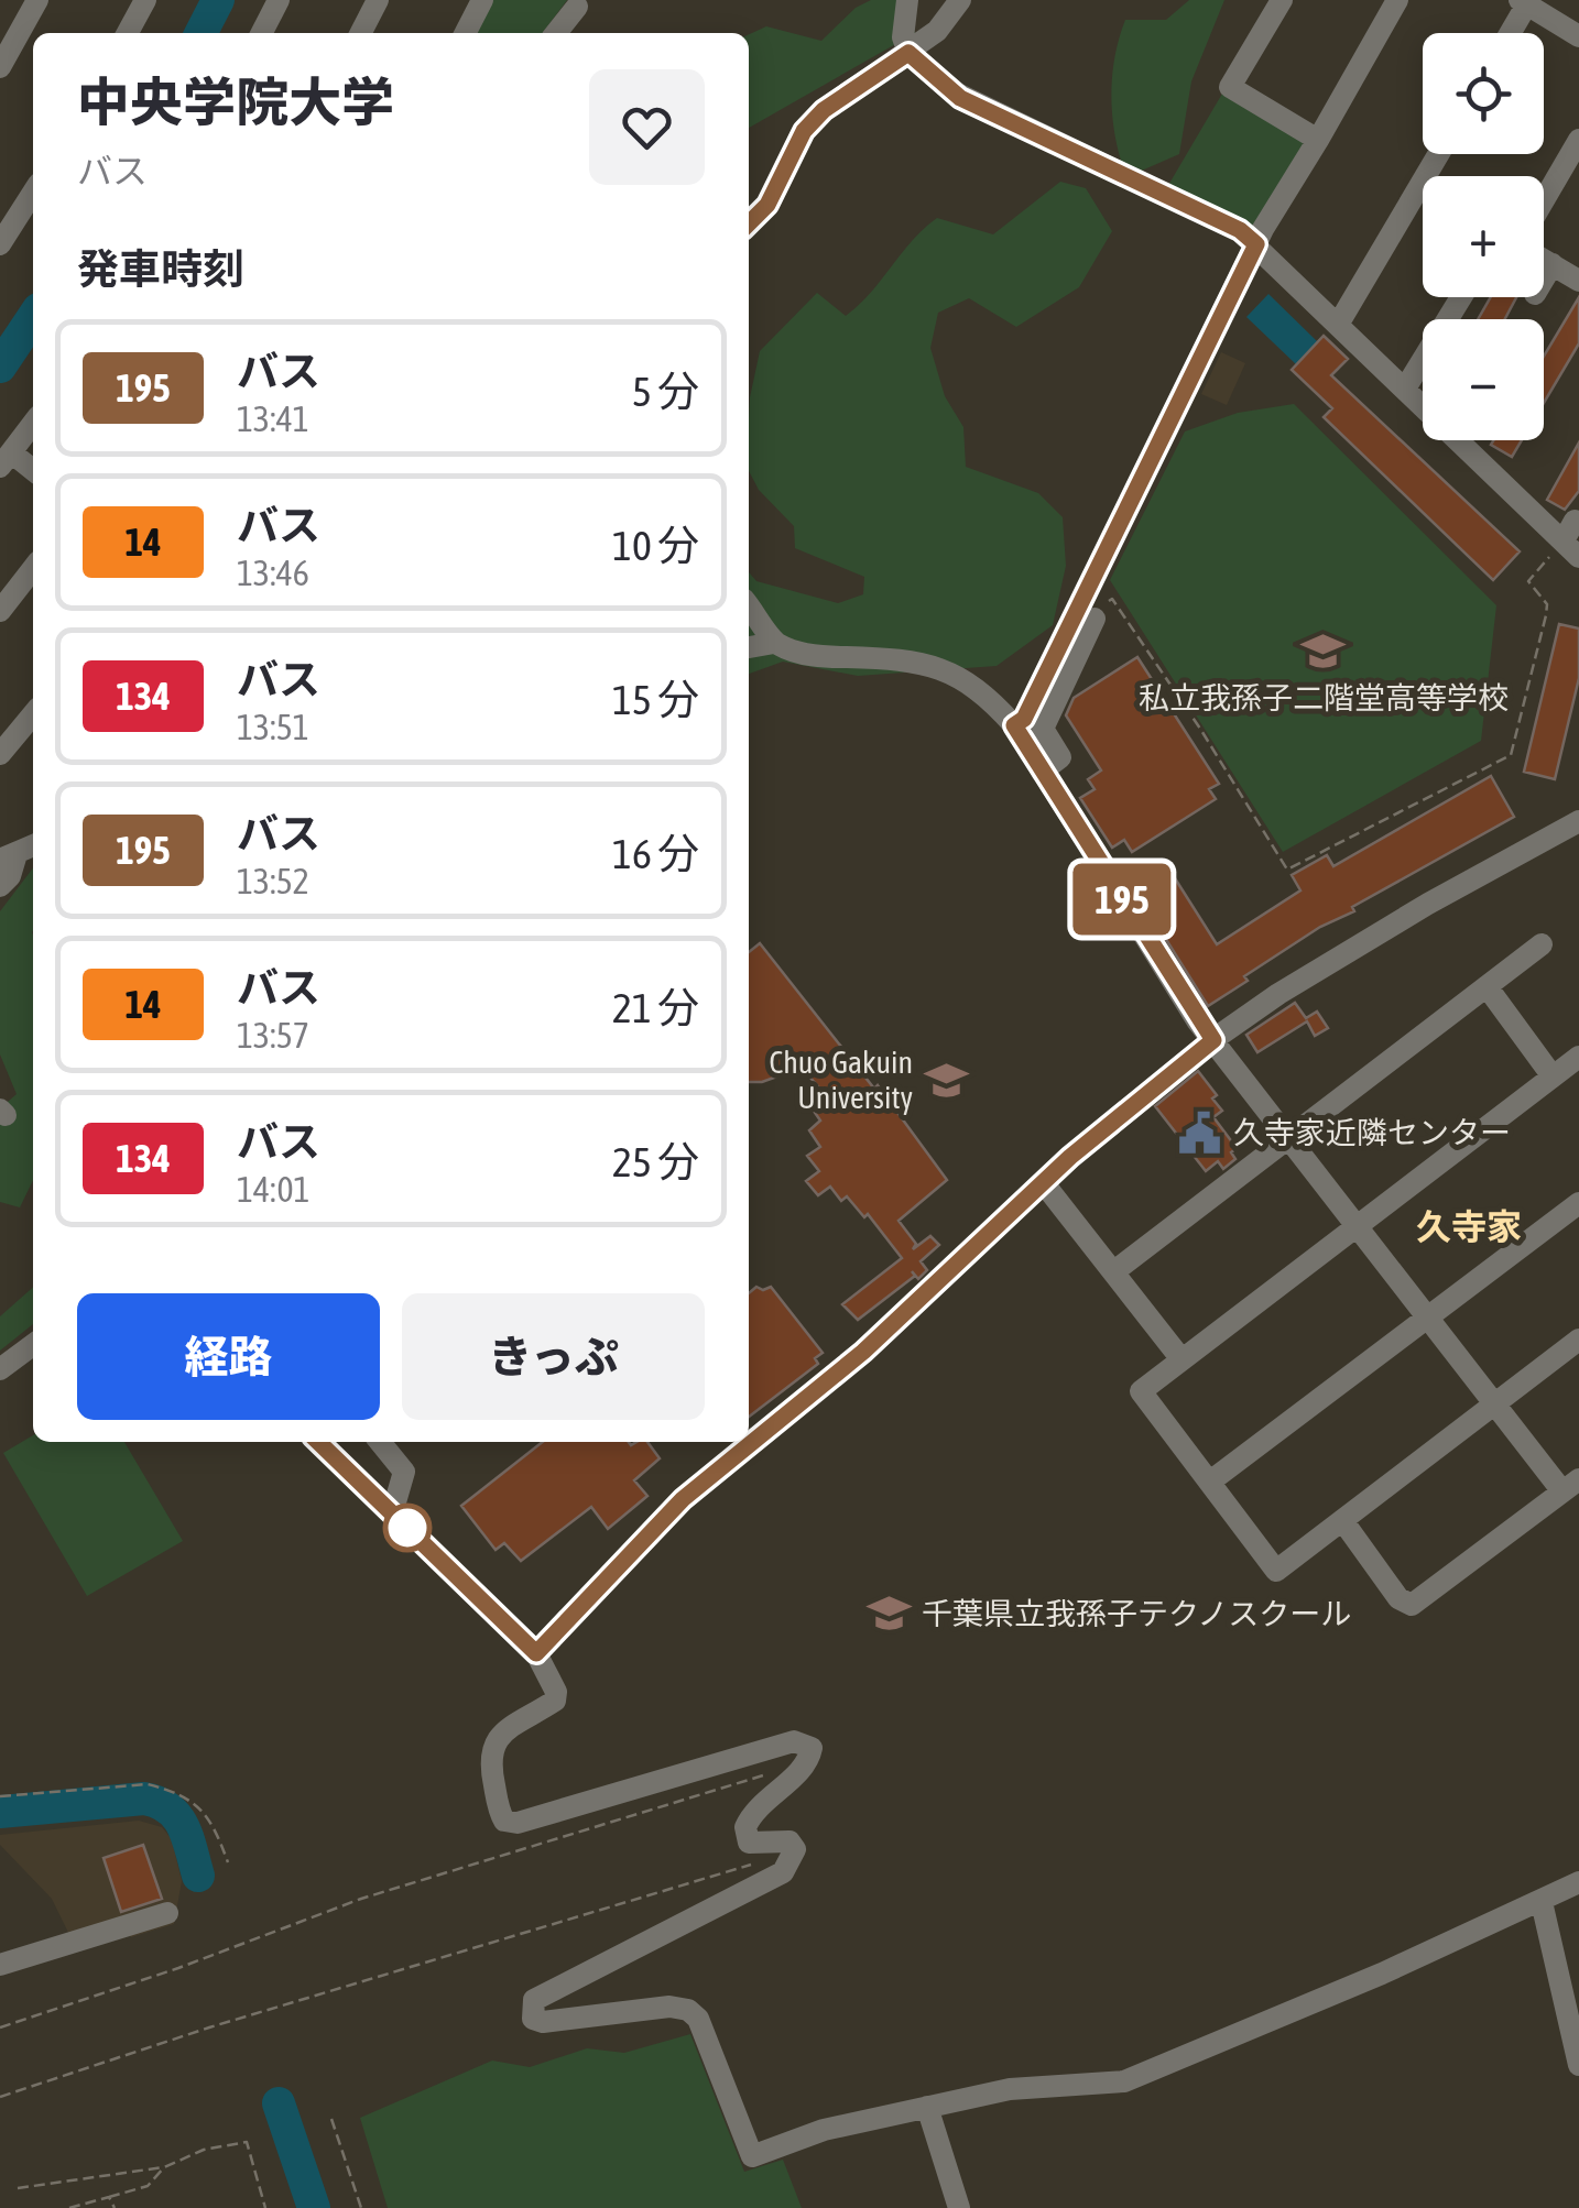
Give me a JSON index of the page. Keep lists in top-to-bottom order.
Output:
{
  "districts": ["久寺家"],
  "places": {
    "school or university": ["私立我孫子二階堂高等学校", "Chuo Gakuin University", "千葉県立我孫子テクノスクール"],
    "public building": ["久寺家近隣センター"]
  },
  "lines": ["bus line 195"],
  "page": {
    "on_map": "195",
    "map_buttons": ["+", "−"],
    "heading": [
      ["中央学院大学", "バス"],
      "発車時刻"
    ],
    "list": [
      {
        "mark": "195",
        "name": "バス",
        "note": "13:41",
        "value": "5 分"
      },
      {
        "mark": "14",
        "name": "バス",
        "note": "13:46",
        "value": "10 分"
      },
      {
        "mark": "134",
        "name": "バス",
        "note": "13:51",
        "value": "15 分"
      },
      {
        "mark": "195",
        "name": "バス",
        "note": "13:52",
        "value": "16 分"
      },
      {
        "mark": "14",
        "name": "バス",
        "note": "13:57",
        "value": "21 分"
      },
      {
        "mark": "134",
        "name": "バス",
        "note": "14:01",
        "value": "25 分"
      }
    ],
    "buttons": ["経路", "きっぷ"]
  }
}
